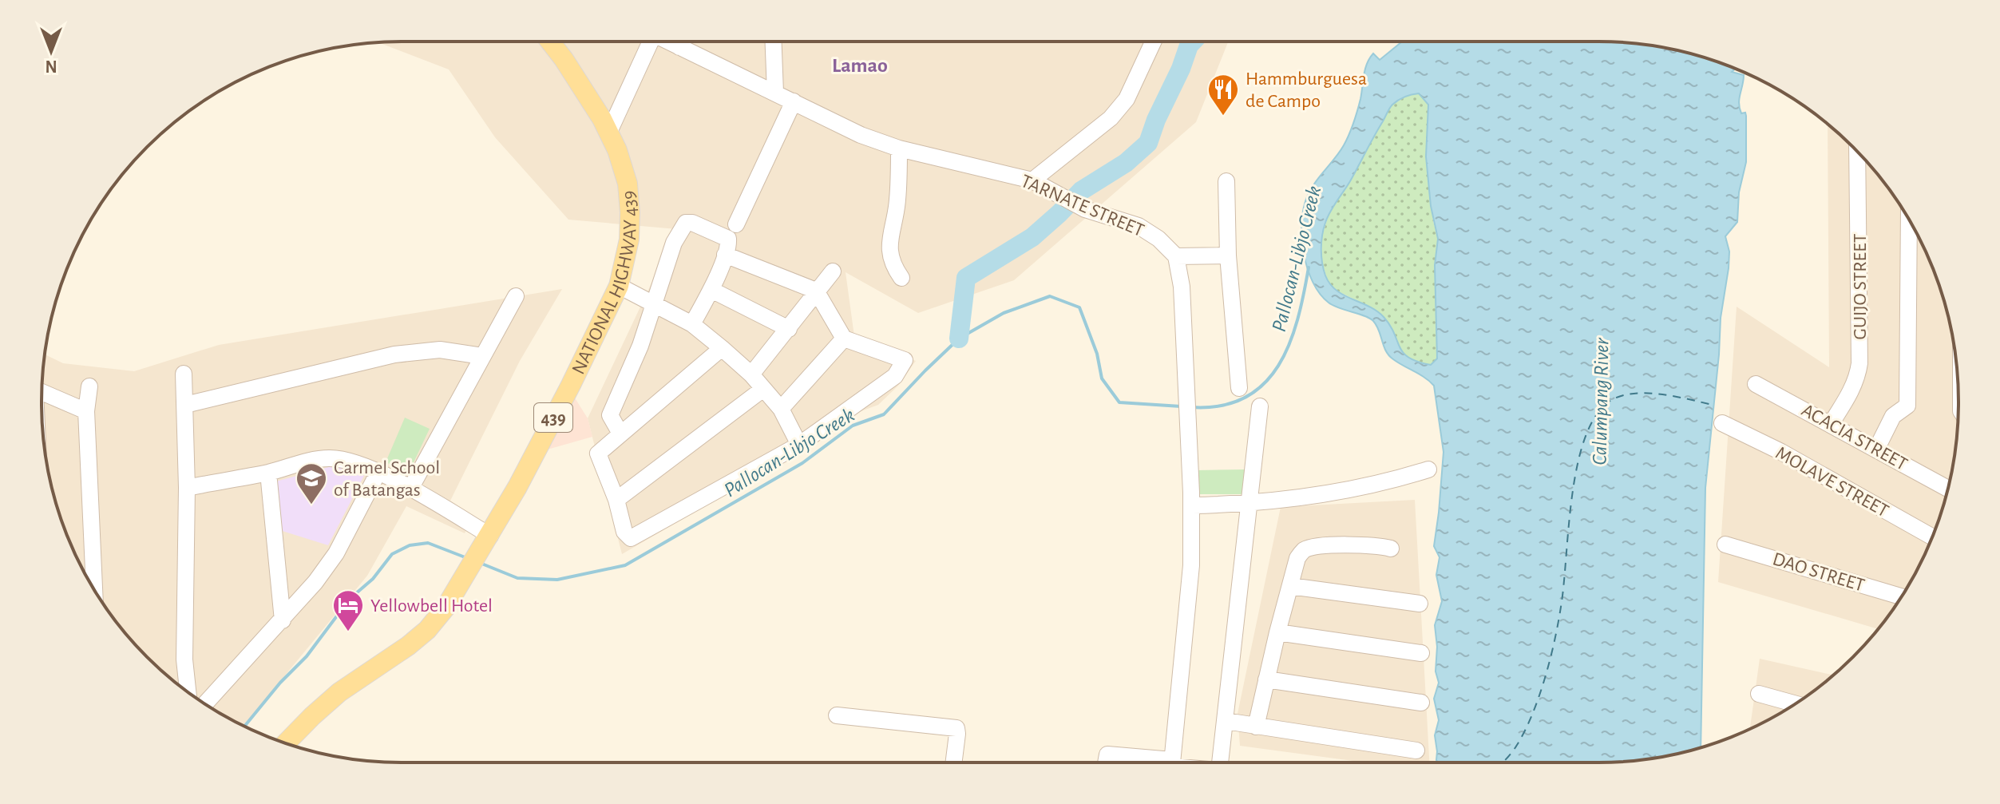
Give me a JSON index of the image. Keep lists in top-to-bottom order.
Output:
{
  "streets": {
    "main road": ["NATIONAL HIGHWAY 439", "439"],
    "street": [
      "TARNATE STREET",
      "GUIJO STREET",
      "ACACIA STREET",
      "MOLAVE STREET",
      "DAO STREET"
    ]
  },
  "crossings": [
    ["GUIJO STREET", "ACACIA STREET"]
  ],
  "districts": ["Lamao"],
  "water": ["Pallocan-Libjo Creek", "Calumpang River"],
  "places": {
    "restaurant": ["Hammburguesa de Campo"],
    "school or university": ["Carmel School of Batangas"],
    "hotel": ["Yellowbell Hotel"]
  },
  "north": "bottom"
}
